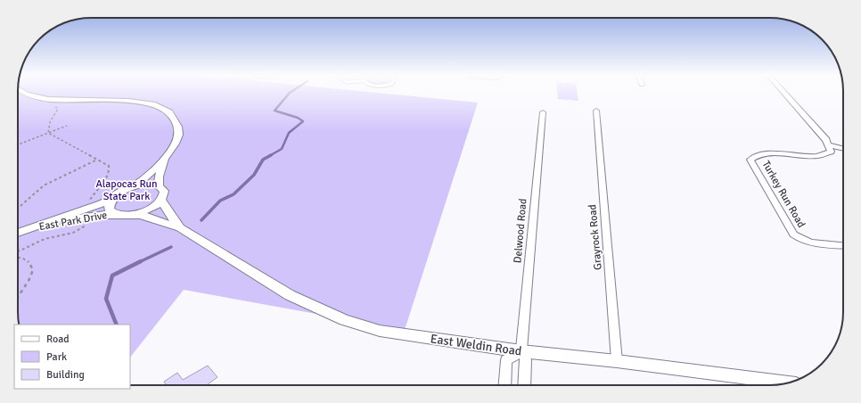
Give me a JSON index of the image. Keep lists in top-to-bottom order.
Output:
{
  "streets": {
    "street": [
      "Turkey Run Road",
      "East Park Drive",
      "Delwood Road",
      "Grayrock Road",
      "East Weldin Road"
    ]
  },
  "crossings": [
    ["East Park Drive", "East Weldin Road"],
    ["Delwood Road", "East Weldin Road"],
    ["Grayrock Road", "East Weldin Road"]
  ],
  "parks": ["Alapocas Run State Park"],
  "legend": ["Road", "Park", "Building"]
}
